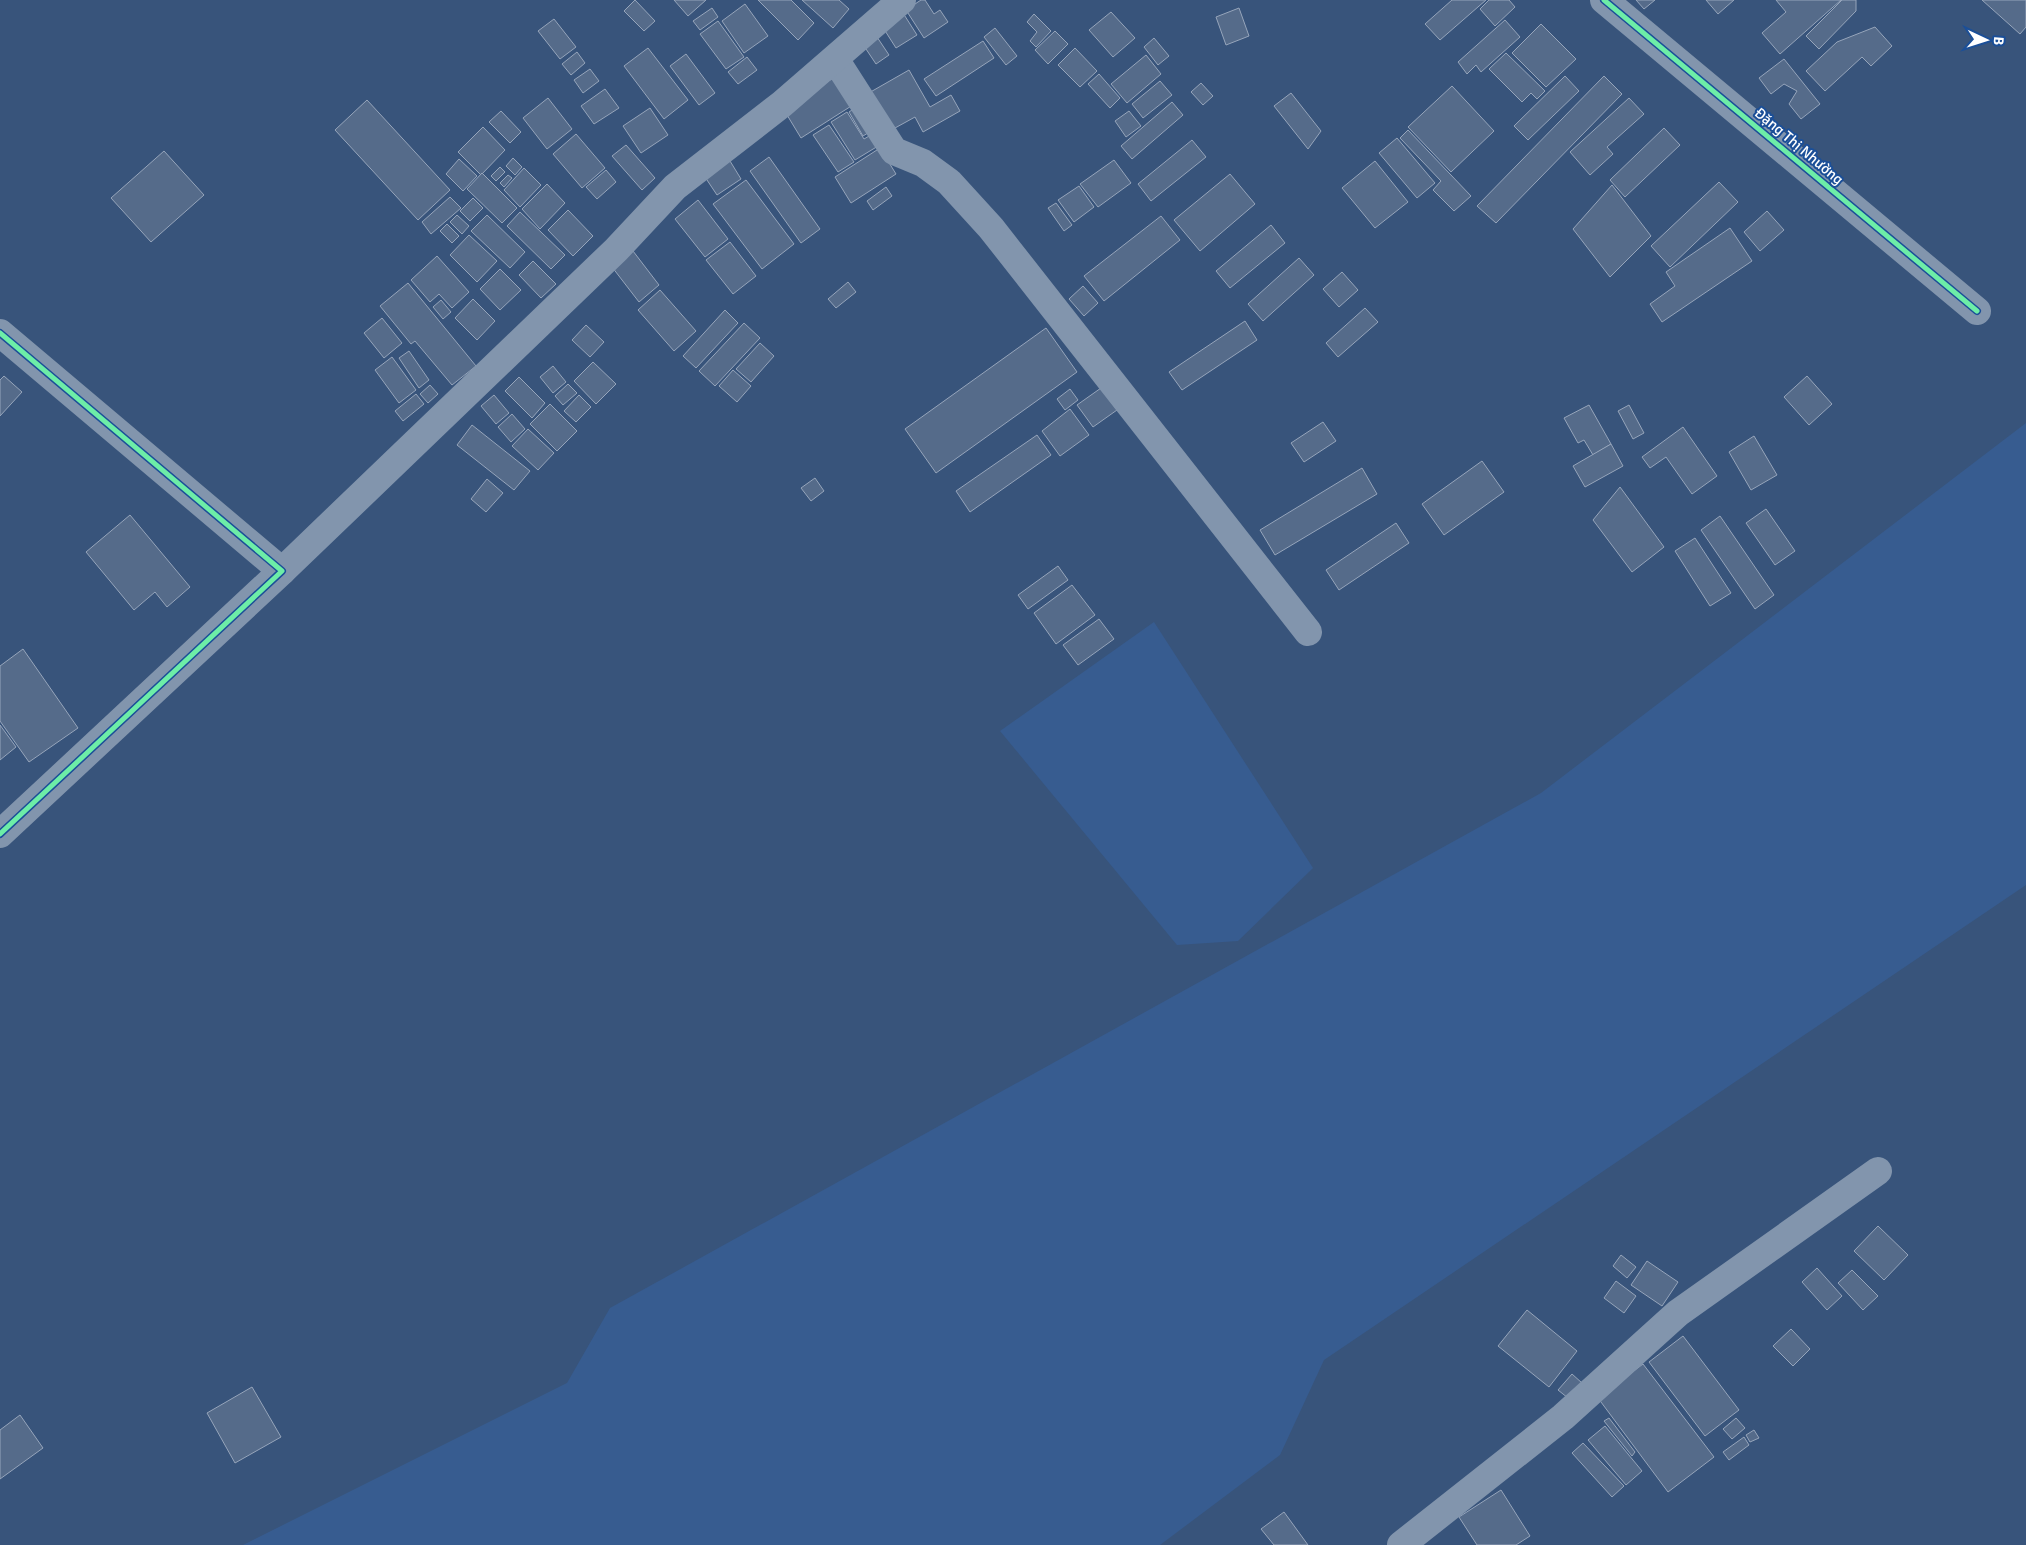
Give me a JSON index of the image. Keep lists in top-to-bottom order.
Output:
{
  "streets": {
    "street": ["Đặng Thị Nhường"]
  },
  "north": "right"
}
